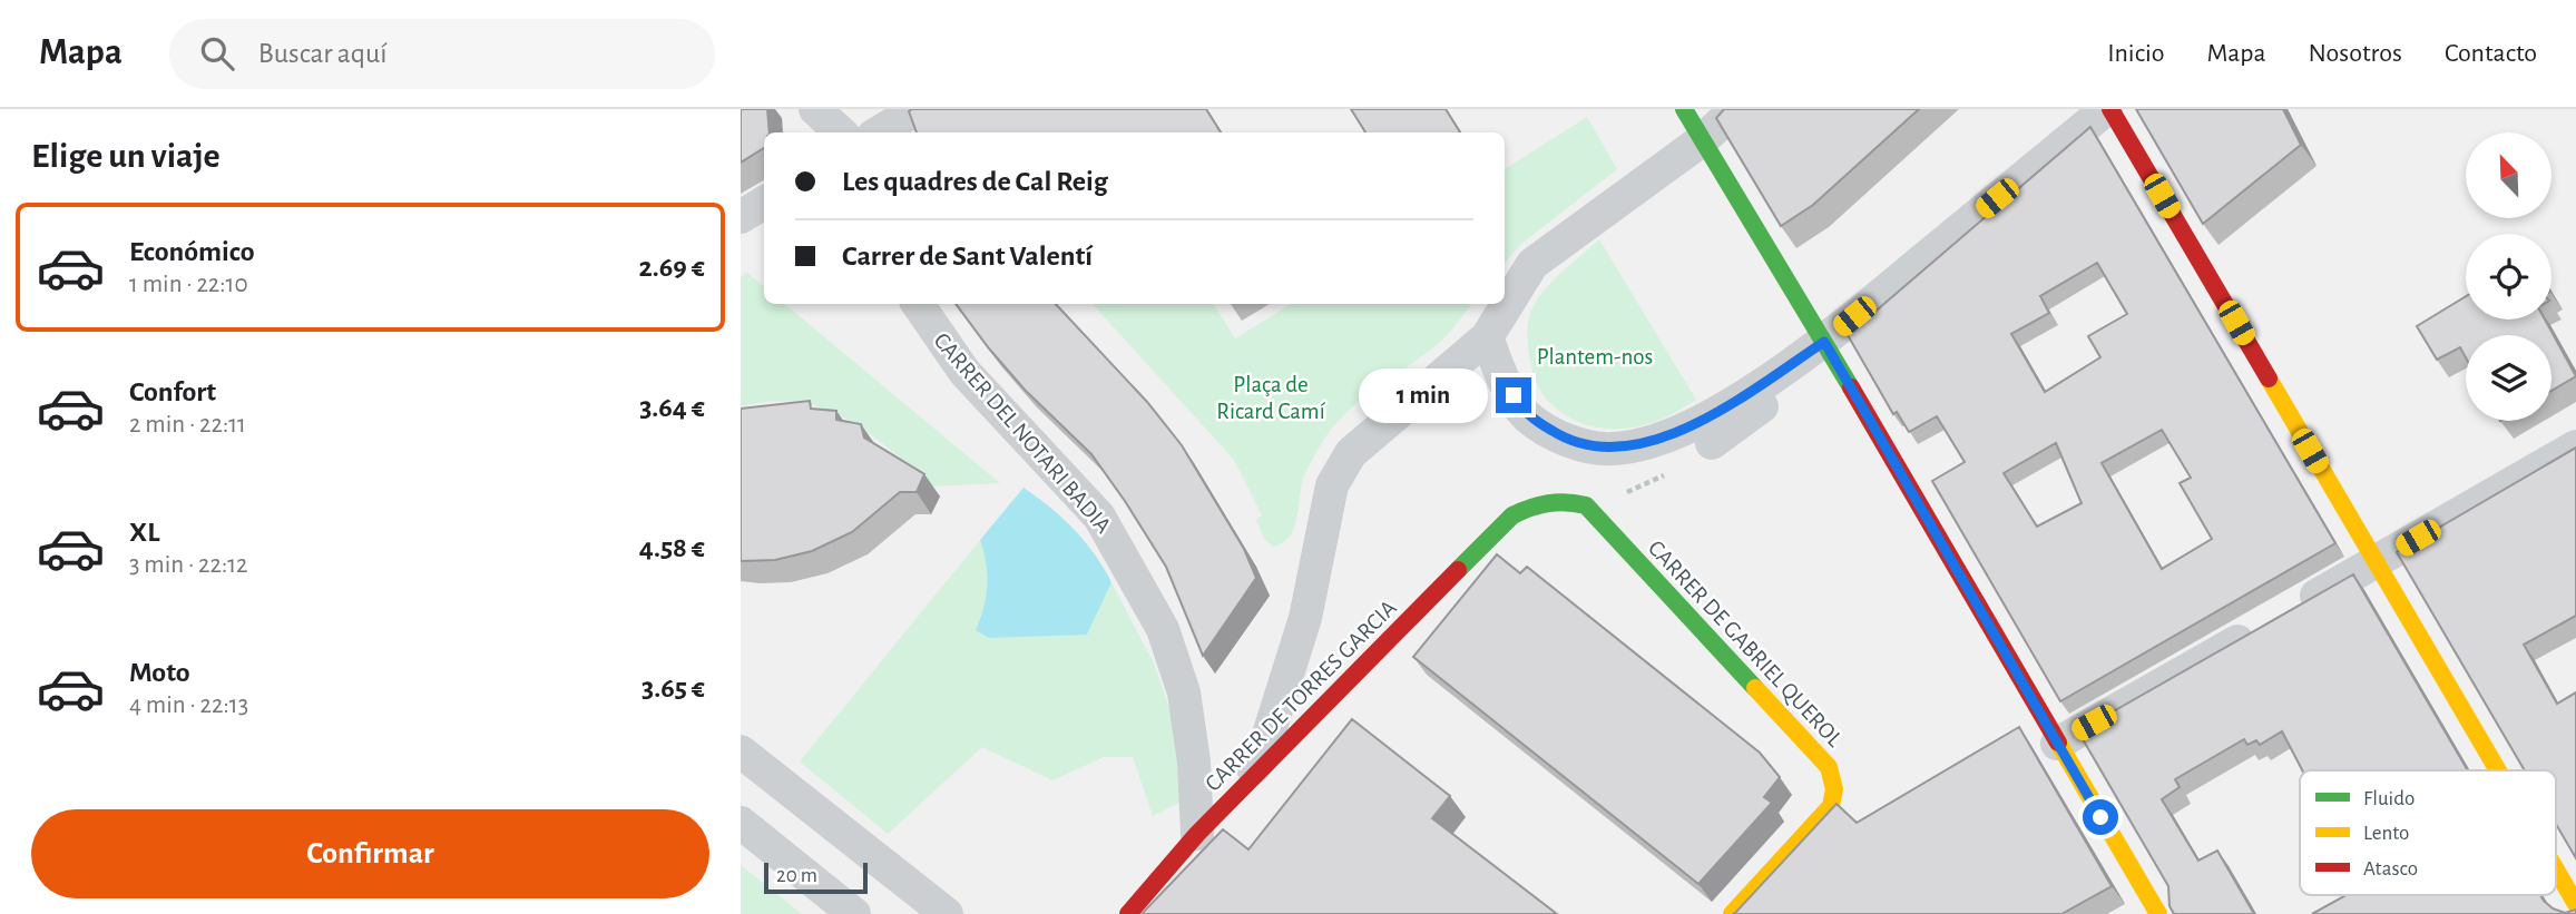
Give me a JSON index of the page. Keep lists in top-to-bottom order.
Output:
{
  "streets": {
    "street": ["CARRER DEL NOTARI BADIA", "CARRER DE GABRIEL QUEROL", "CARRER DE TORRES GARCIA"]
  },
  "crossings": [
    ["CARRER DEL NOTARI BADIA", "CARRER DE TORRES GARCIA"],
    ["CARRER DE GABRIEL QUEROL", "CARRER DE TORRES GARCIA"]
  ],
  "parks": ["Plantem-nos", "Plaça de Ricard Camí"],
  "legend": ["Fluido", "Lento", "Atasco"],
  "scale_bar": "20 m",
  "north": "top left",
  "page": {
    "header": "Mapa",
    "search": "Buscar aquí",
    "nav": [
      "Inicio",
      "Mapa",
      "Nosotros",
      "Contacto"
    ],
    "heading": "Elige un viaje",
    "banner": ["Les quadres de Cal Reig", "Carrer de Sant Valentí"],
    "list": [
      {
        "name": "Económico",
        "note": "1 min · 22:10",
        "value": "2.69 €"
      },
      {
        "name": "Confort",
        "note": "2 min · 22:11",
        "value": "3.64 €"
      },
      {
        "name": "XL",
        "note": "3 min · 22:12",
        "value": "4.58 €"
      },
      {
        "name": "Moto",
        "note": "4 min · 22:13",
        "value": "3.65 €"
      }
    ],
    "bubble": "1 min",
    "buttons": "Confirmar",
    "scale": "20 m"
  }
}
